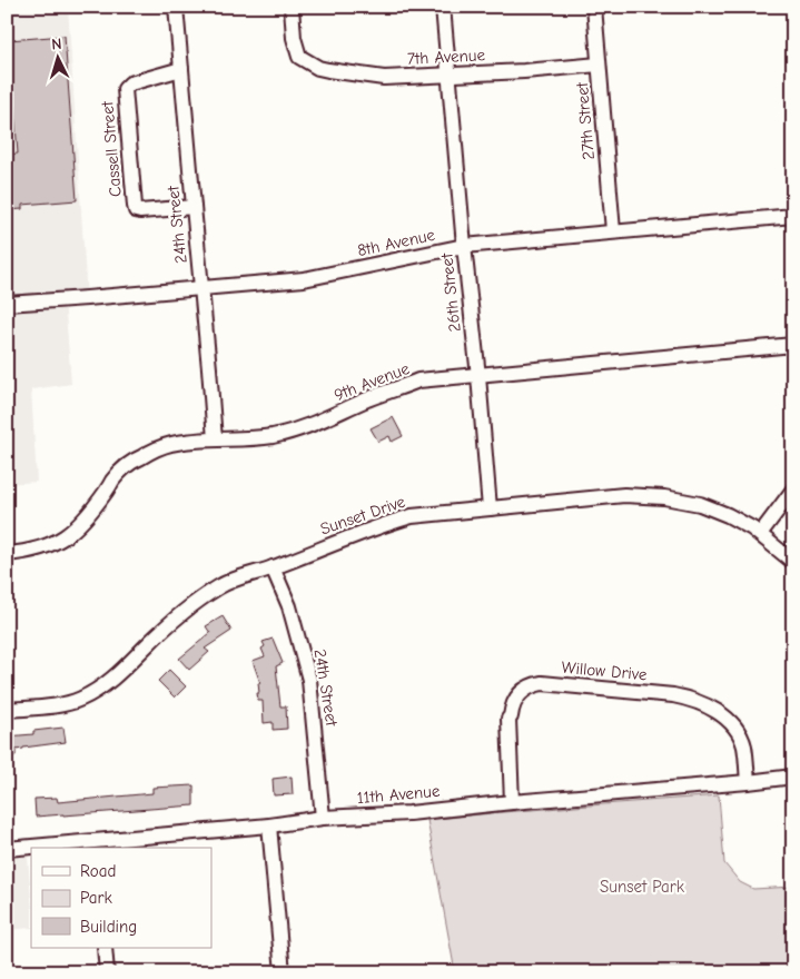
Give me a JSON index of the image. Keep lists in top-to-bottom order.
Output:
{
  "streets": {
    "street": [
      "7th Avenue",
      "27th Street",
      "Cassell Street",
      "24th Street",
      "8th Avenue",
      "26th Street",
      "9th Avenue",
      "Sunset Drive",
      "Willow Drive",
      "11th Avenue"
    ]
  },
  "crossings": [
    ["7th Avenue", "27th Street"],
    ["7th Avenue", "26th Street"],
    ["27th Street", "8th Avenue"],
    ["Cassell Street", "24th Street"],
    ["24th Street", "8th Avenue"],
    ["24th Street", "9th Avenue"],
    ["24th Street", "Sunset Drive"],
    ["24th Street", "11th Avenue"],
    ["8th Avenue", "26th Street"],
    ["26th Street", "9th Avenue"],
    ["26th Street", "Sunset Drive"],
    ["Willow Drive", "11th Avenue"]
  ],
  "parks": ["Sunset Park"],
  "legend": ["Road", "Park", "Building"],
  "north": "top"
}
